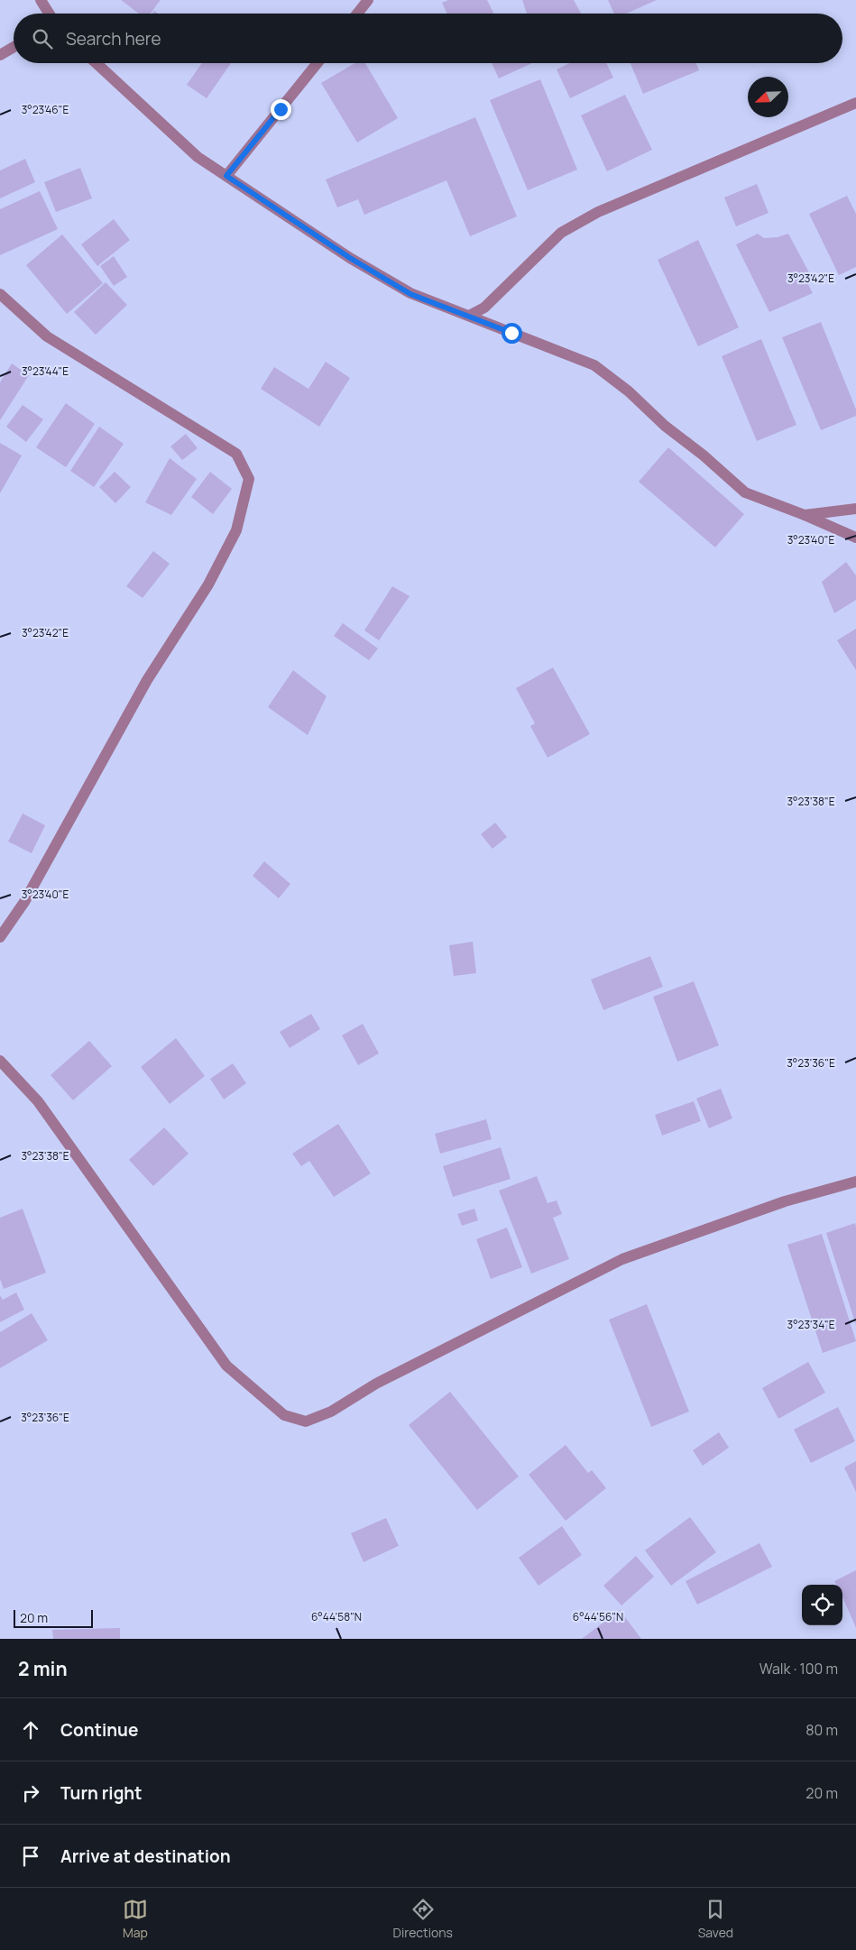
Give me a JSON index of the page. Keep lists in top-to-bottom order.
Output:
{
  "scale_bar": "20 m",
  "north": "bottom left",
  "page": {
    "search": "Search here",
    "scale": "20 m",
    "heading": ["2 min", "Walk · 100 m"],
    "list": [
      ["Continue", "80 m"],
      ["Turn right", "20 m"],
      "Arrive at destination"
    ],
    "nav": ["Map", "Directions", "Saved"]
  },
  "coordinates": [
    "3°23'46\"E",
    "3°23'42\"E",
    "3°23'44\"E",
    "3°23'40\"E",
    "3°23'38\"E",
    "3°23'36\"E",
    "3°23'34\"E",
    "6°44'58\"N",
    "6°44'56\"N"
  ]
}
